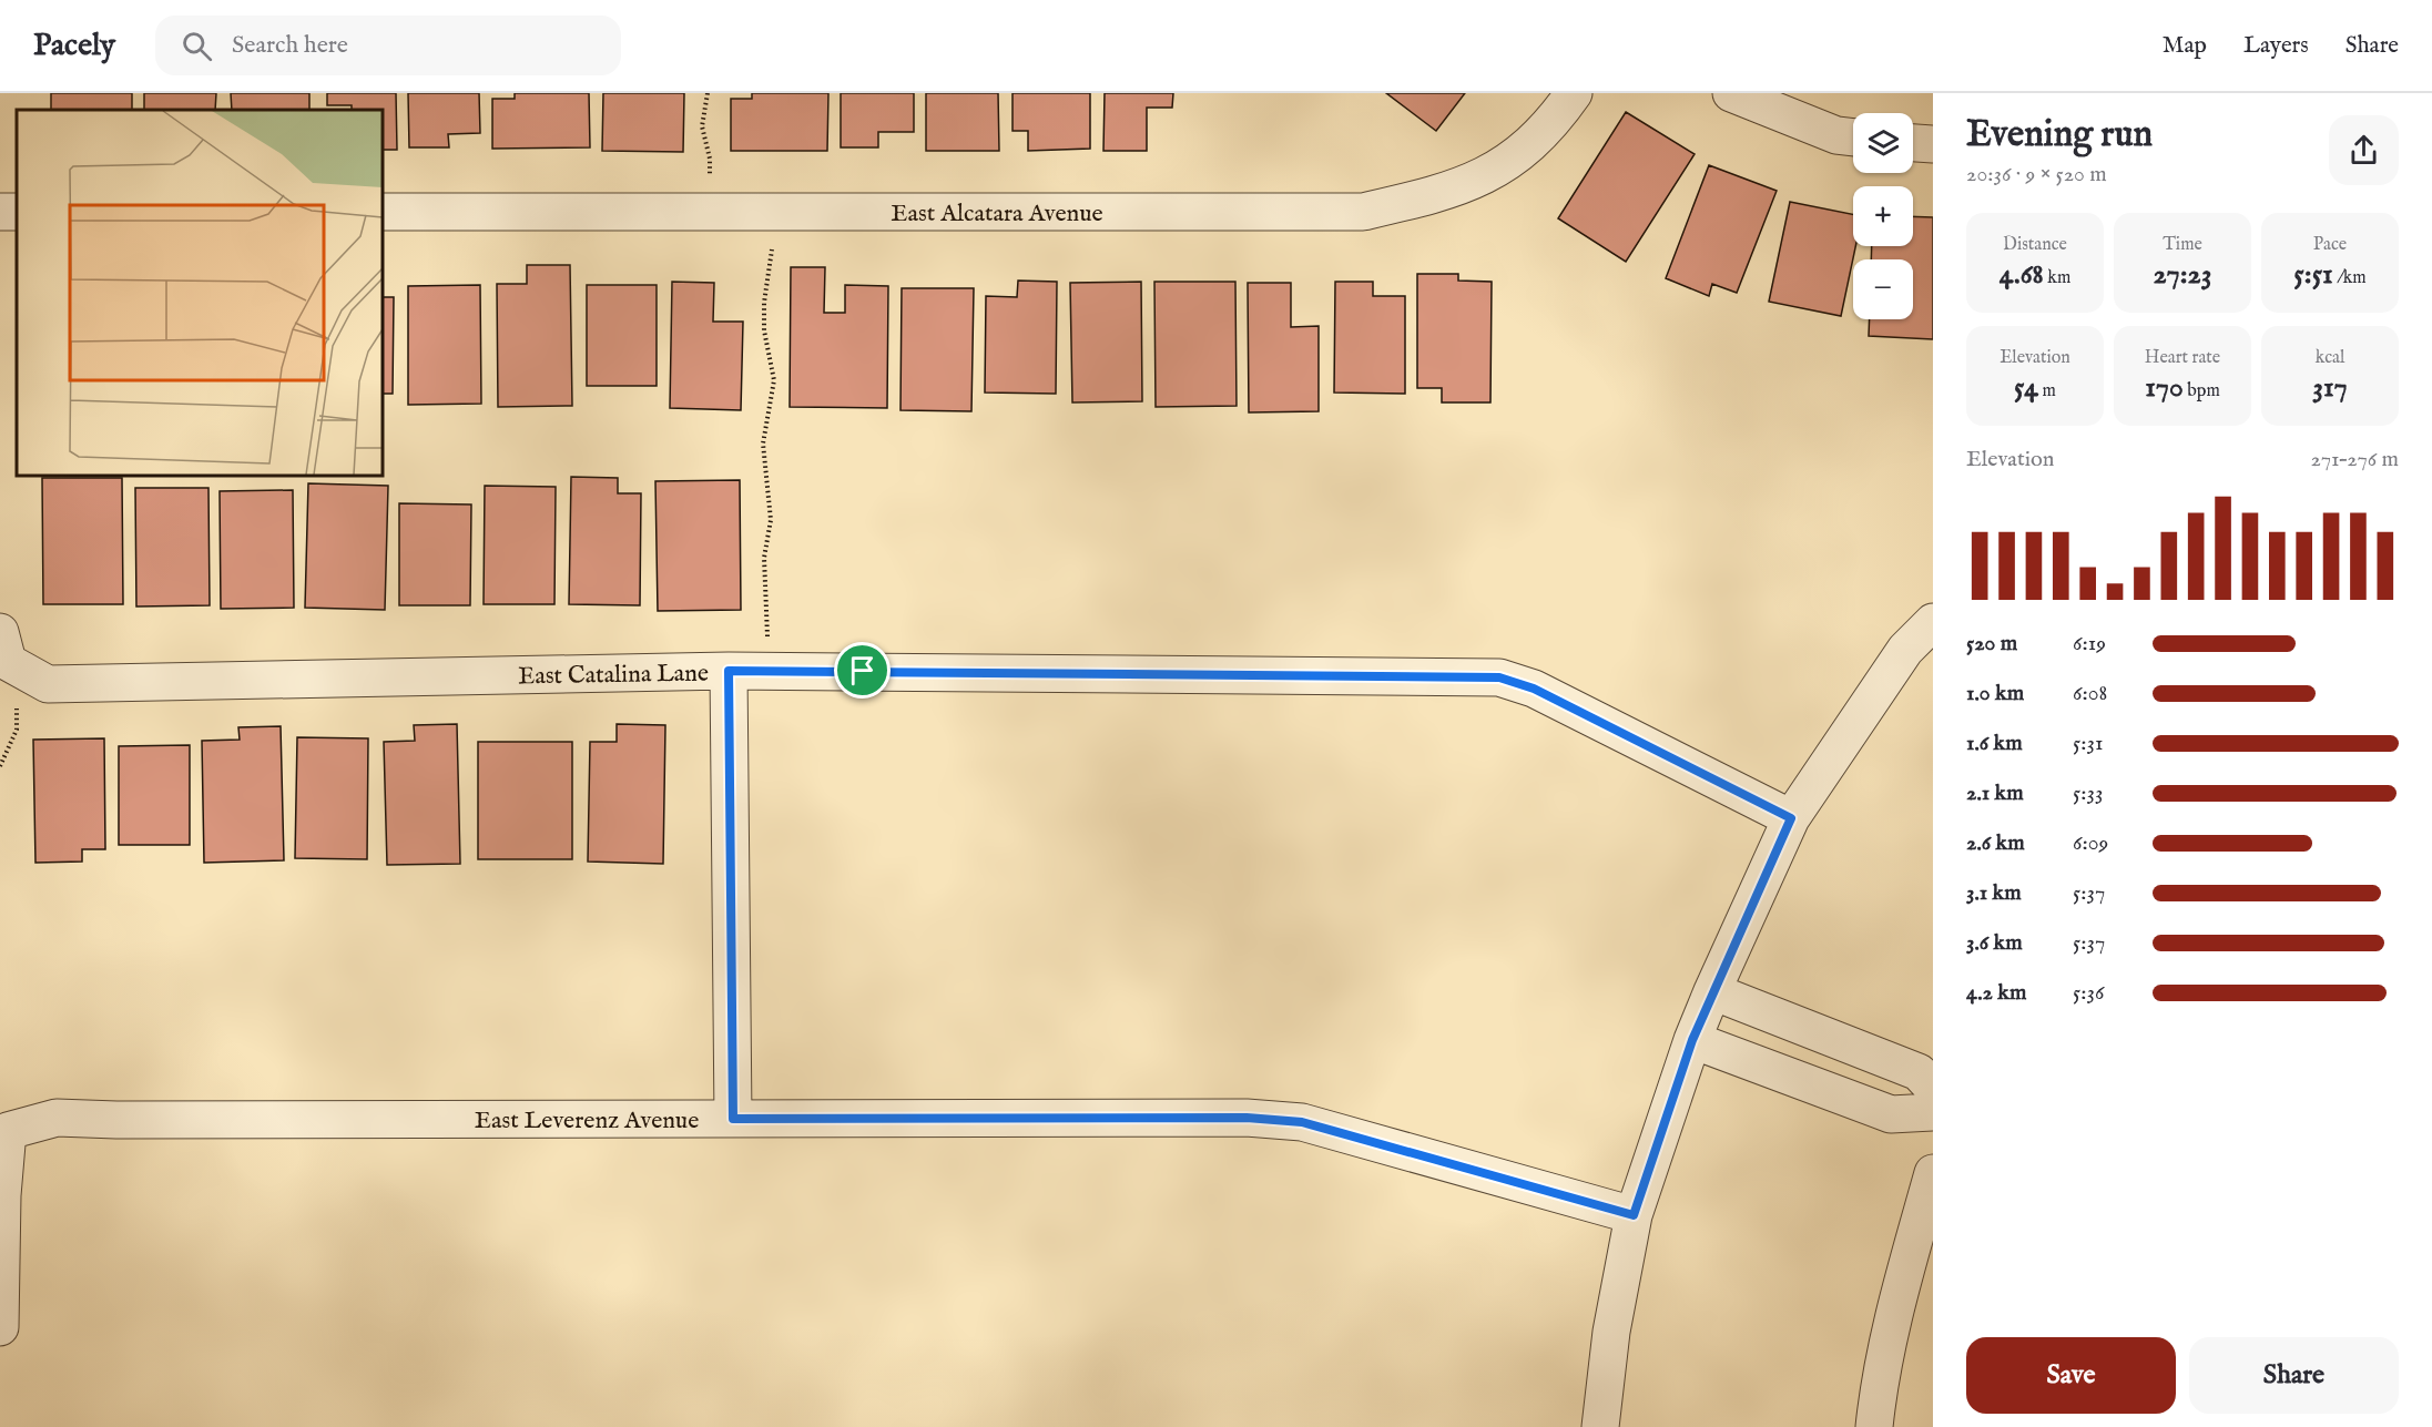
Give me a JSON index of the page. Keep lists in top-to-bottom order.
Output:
{
  "streets": {
    "street": ["East Alcatara Avenue", "East Catalina Lane", "East Leverenz Avenue"]
  },
  "page": {
    "header": "Pacely",
    "search": "Search here",
    "nav": ["Map", "Layers", "Share"],
    "heading": ["Evening run", "20:36 · 9 × 520 m"],
    "map_buttons": ["+", "−"],
    "stats": [
      ["Distance", "4.68 km"],
      ["Time", "27:23"],
      ["Pace", "5:51 /km"],
      ["Elevation", "54 m"],
      ["Heart rate", "170 bpm"],
      ["kcal", "317"]
    ],
    "chart": ["Elevation", "271–276 m"],
    "list": [
      {
        "name": "520 m",
        "note": "6:19"
      },
      {
        "name": "1.0 km",
        "note": "6:08"
      },
      {
        "name": "1.6 km",
        "note": "5:31"
      },
      {
        "name": "2.1 km",
        "note": "5:33"
      },
      {
        "name": "2.6 km",
        "note": "6:09"
      },
      {
        "name": "3.1 km",
        "note": "5:37"
      },
      {
        "name": "3.6 km",
        "note": "5:37"
      },
      {
        "name": "4.2 km",
        "note": "5:36"
      }
    ],
    "buttons": ["Save", "Share"]
  }
}
